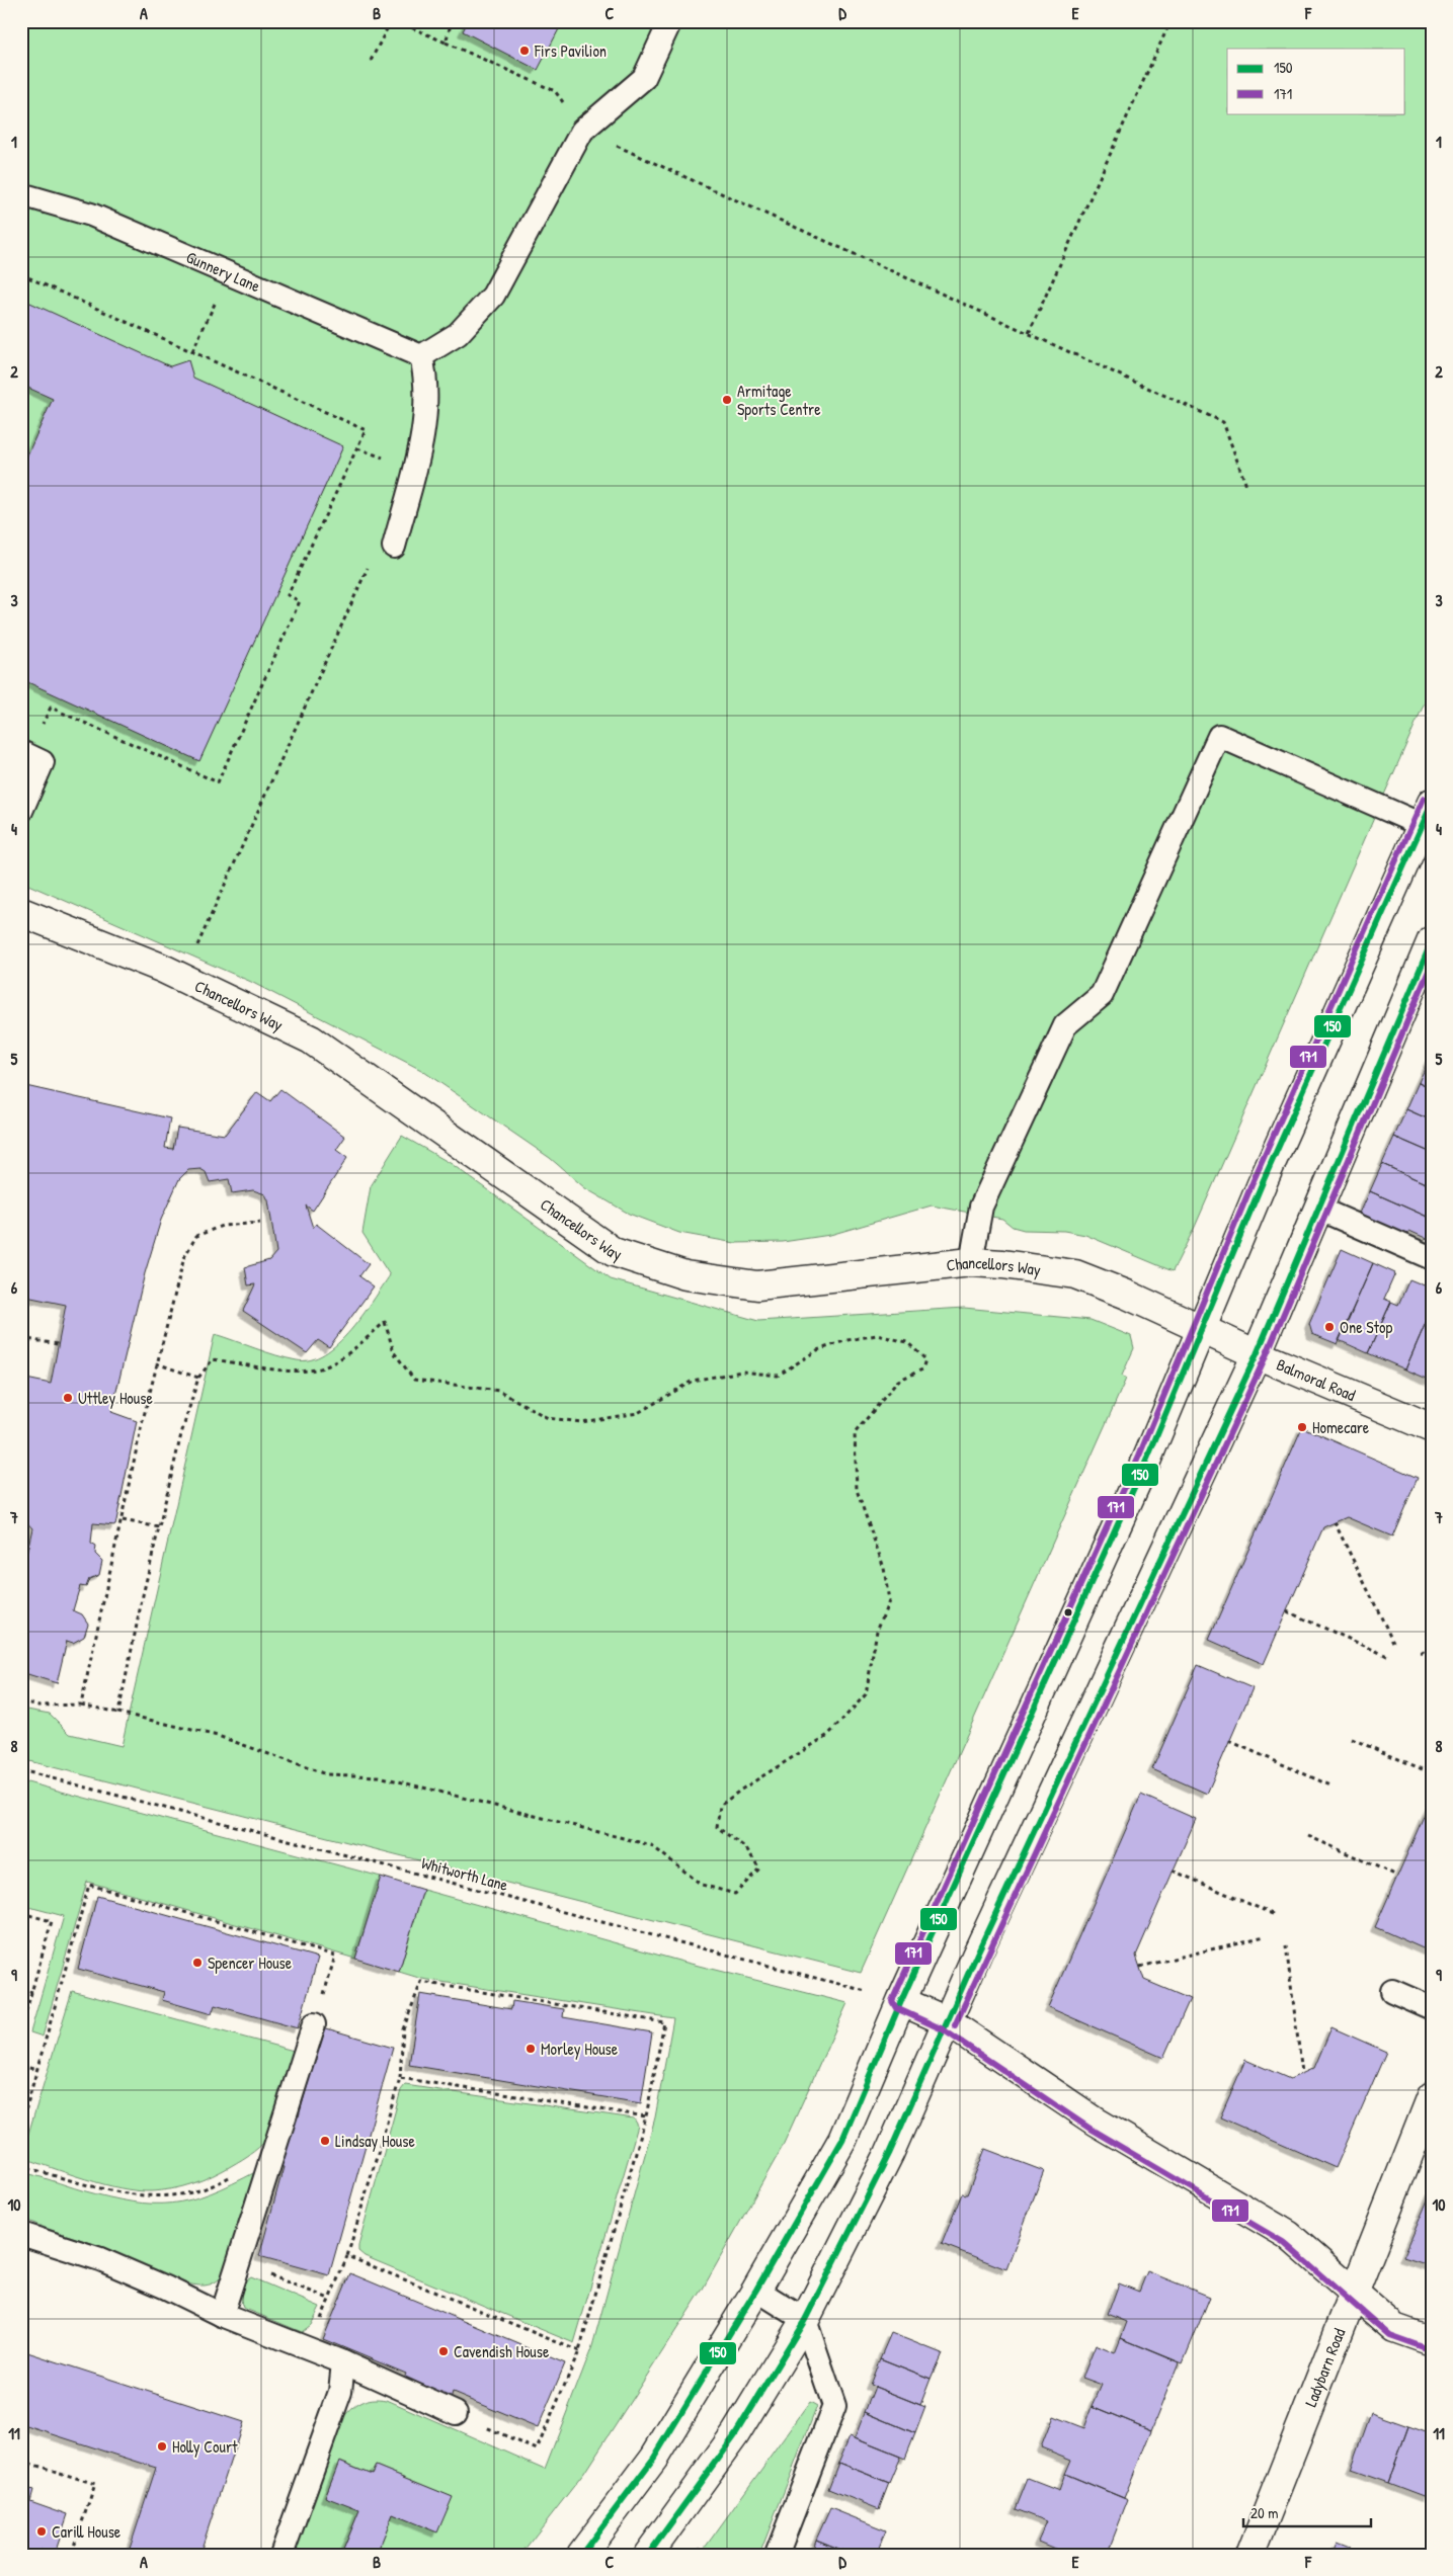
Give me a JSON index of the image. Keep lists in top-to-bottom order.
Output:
{
  "streets": {
    "main road": ["Chancellors Way", "Balmoral Road", "Ladybarn Road"],
    "lane": ["Gunnery Lane"],
    "path": ["Whitworth Lane"]
  },
  "crossings": [
    ["Chancellors Way", "Balmoral Road"]
  ],
  "places": [
    "Firs Pavilion",
    "Armitage Sports Centre",
    "One Stop",
    "Uttley House",
    "Homecare",
    "Spencer House",
    "Morley House",
    "Lindsay House",
    "Cavendish House",
    "Holly Court",
    "Carill House"
  ],
  "lines": ["transit line 171", "transit line 150"],
  "legend": ["150", "171"],
  "scale_bar": "20 m",
  "grid": {
    "columns": [
      "A",
      "B",
      "C",
      "D",
      "E",
      "F"
    ],
    "rows": [
      "1",
      "2",
      "3",
      "4",
      "5",
      "6",
      "7",
      "8",
      "9",
      "10",
      "11"
    ]
  }
}
